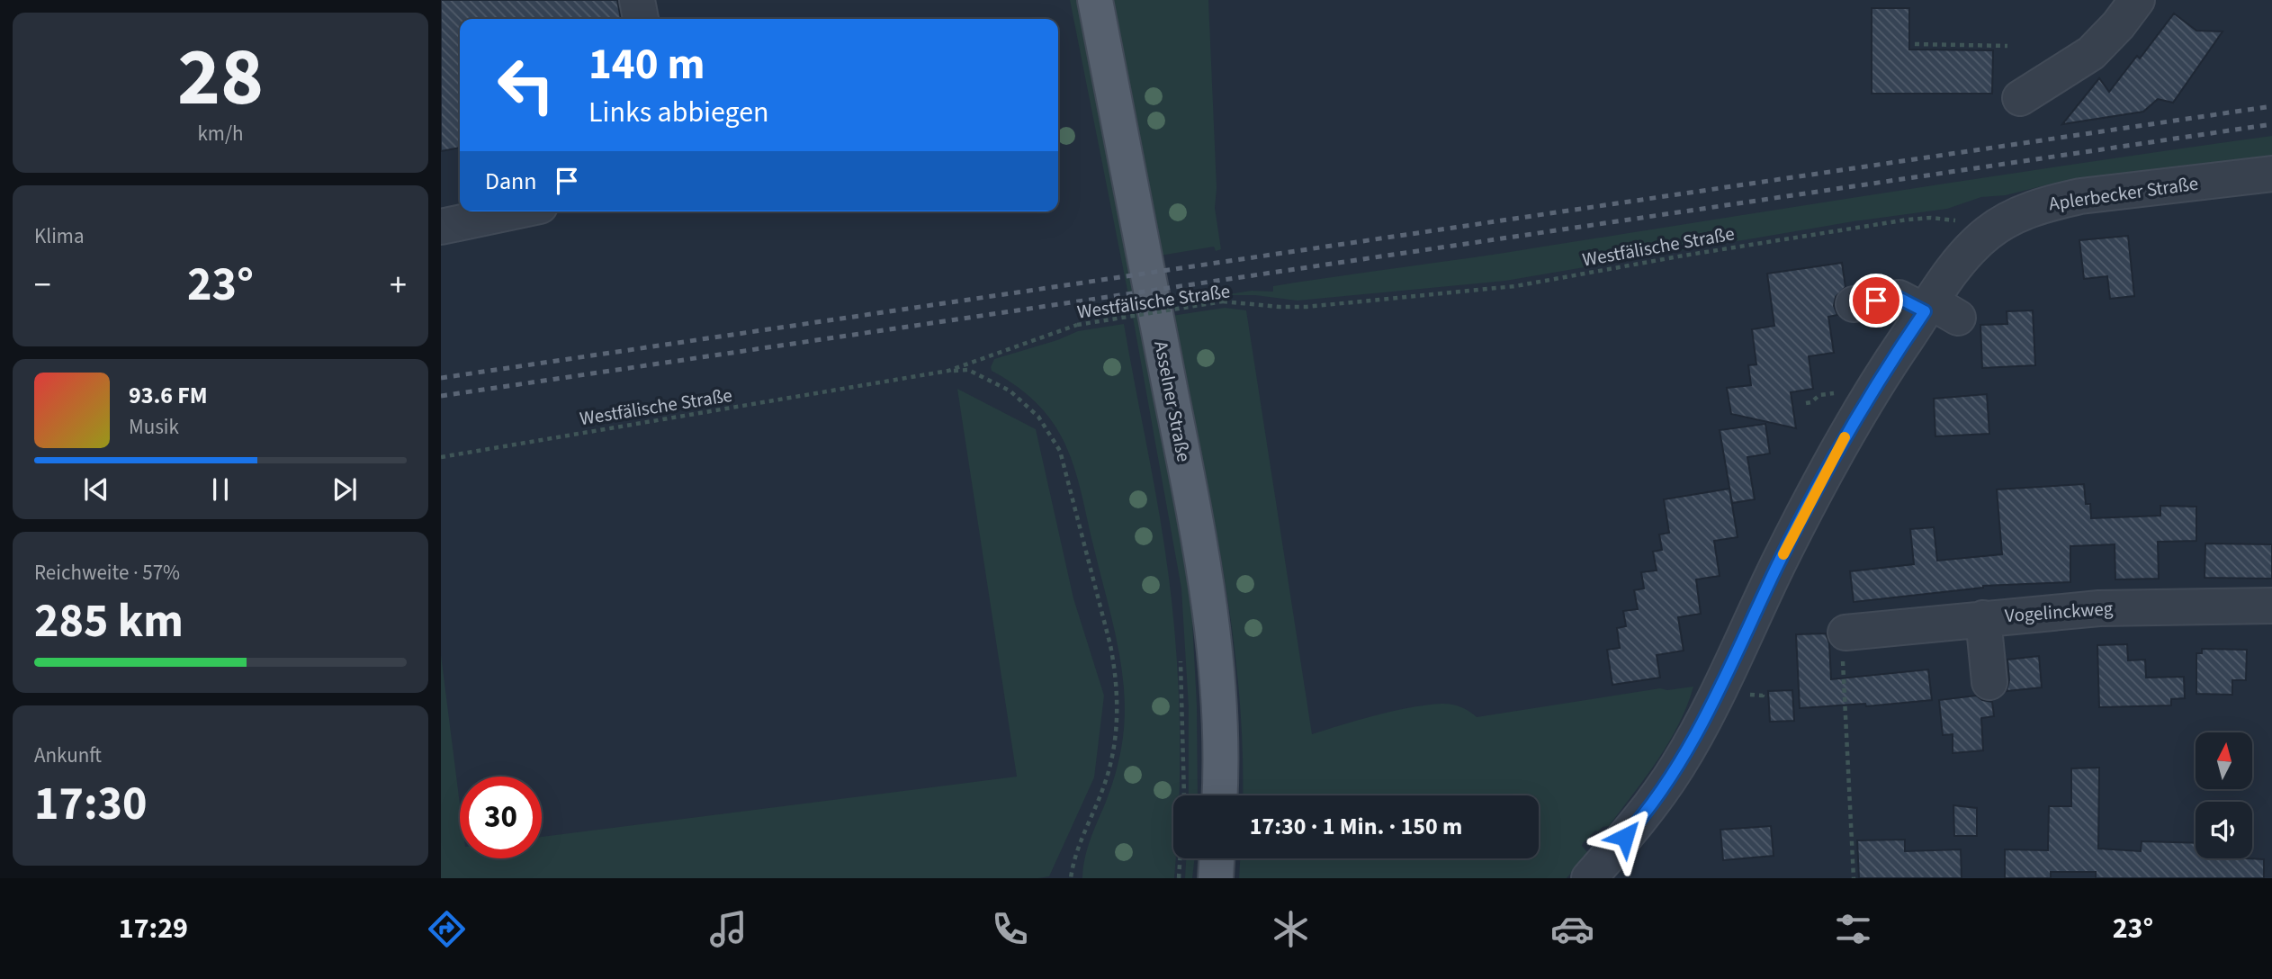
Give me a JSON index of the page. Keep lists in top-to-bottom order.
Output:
{
  "streets": {
    "main road": ["Asselner Straße"],
    "street": ["Aplerbecker Straße", "Vogelinckweg"],
    "path": ["Westfälische Straße"]
  },
  "crossings": [
    ["Aplerbecker Straße", "Westfälische Straße"]
  ],
  "north": "top",
  "page": {
    "tile": [
      ["28", "km/h"],
      "Klima",
      ["Reichweite · 57%", "285 km"],
      ["Ankunft", "17:30"]
    ],
    "turn": ["140 m", "Links abbiegen"],
    "then": "Dann",
    "heat": ["−", "23°", "+"],
    "song": ["93.6 FM", "Musik"],
    "limit": "30",
    "trip": "17:30 · 1 Min. · 150 m",
    "tabs": ["17:29", "23°"]
  }
}
